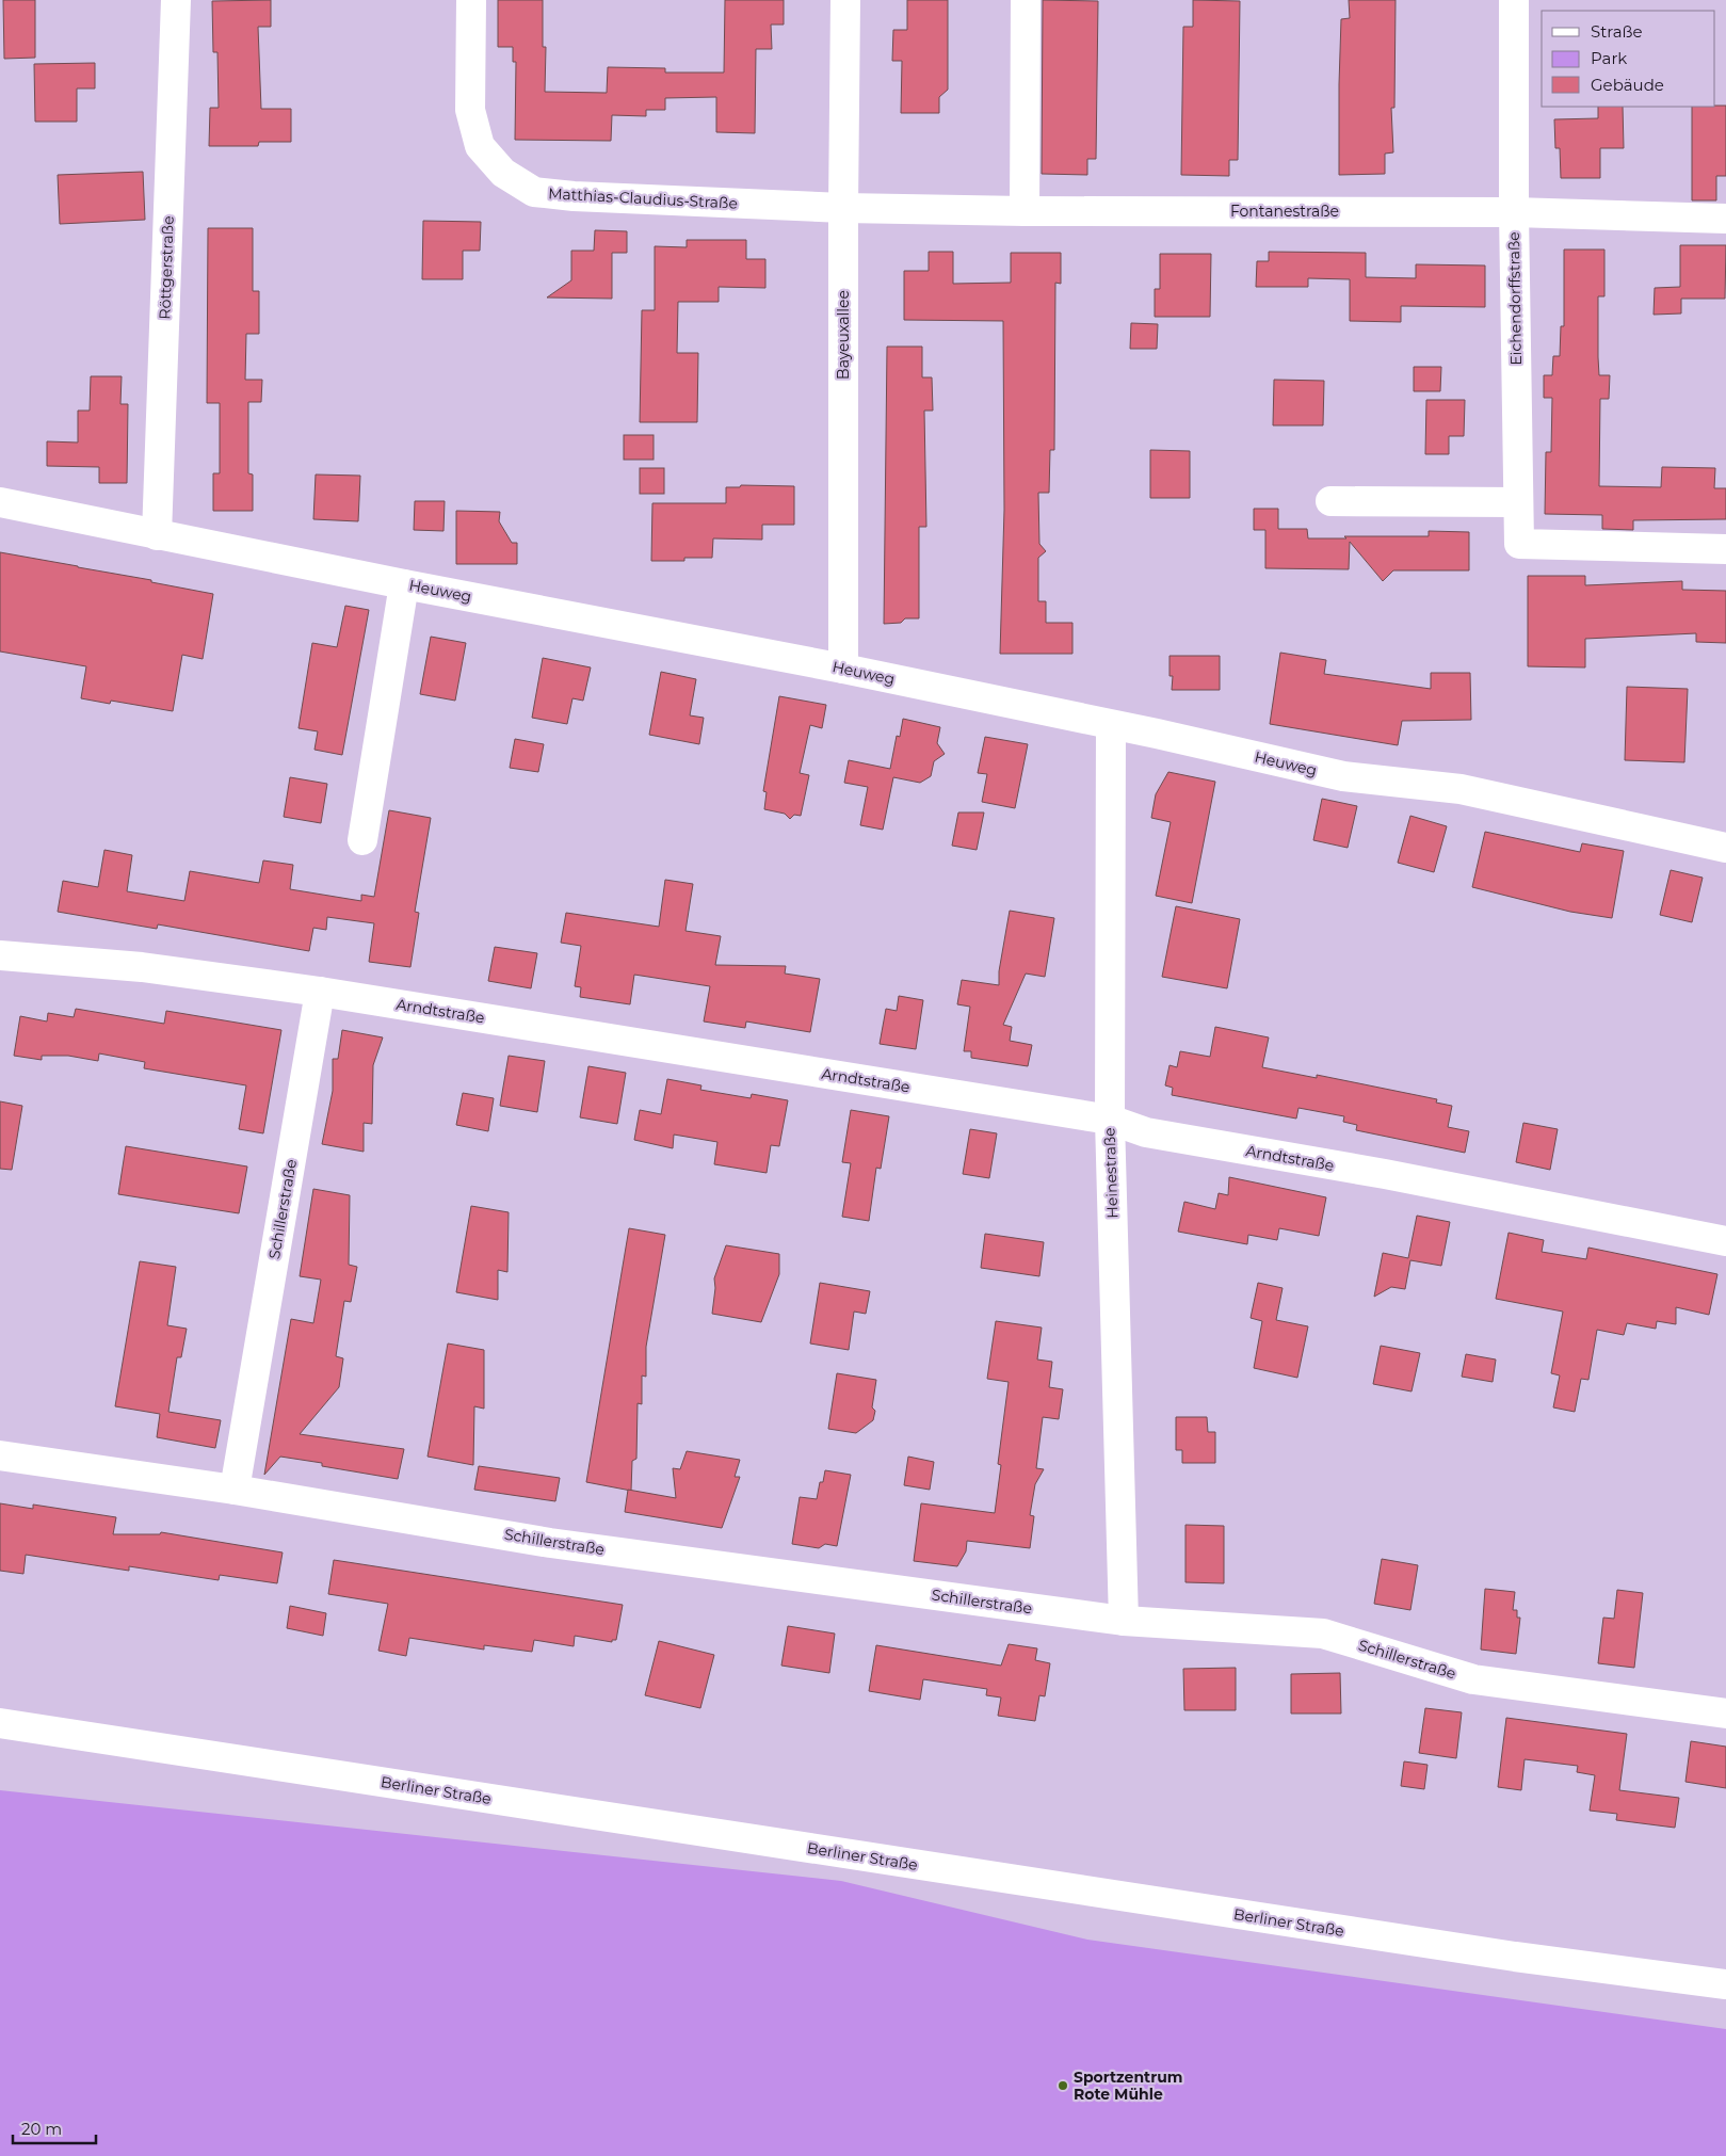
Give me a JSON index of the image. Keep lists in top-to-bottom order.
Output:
{
  "streets": {
    "street": [
      "Matthias-Claudius-Straße",
      "Fontanestraße",
      "Röttgerstraße",
      "Eichendorffstraße",
      "Bayeuxallee",
      "Heuweg",
      "Arndtstraße",
      "Heinestraße",
      "Schillerstraße",
      "Berliner Straße"
    ]
  },
  "crossings": [
    ["Matthias-Claudius-Straße", "Fontanestraße"],
    ["Matthias-Claudius-Straße", "Bayeuxallee"],
    ["Fontanestraße", "Eichendorffstraße"],
    ["Fontanestraße", "Bayeuxallee"],
    ["Röttgerstraße", "Heuweg"],
    ["Bayeuxallee", "Heuweg"],
    ["Heuweg", "Heinestraße"],
    ["Arndtstraße", "Heinestraße"],
    ["Arndtstraße", "Schillerstraße"],
    ["Heinestraße", "Schillerstraße"]
  ],
  "places": ["Sportzentrum Rote Mühle"],
  "legend": ["Straße", "Park", "Gebäude"],
  "scale_bar": "20 m"
}
